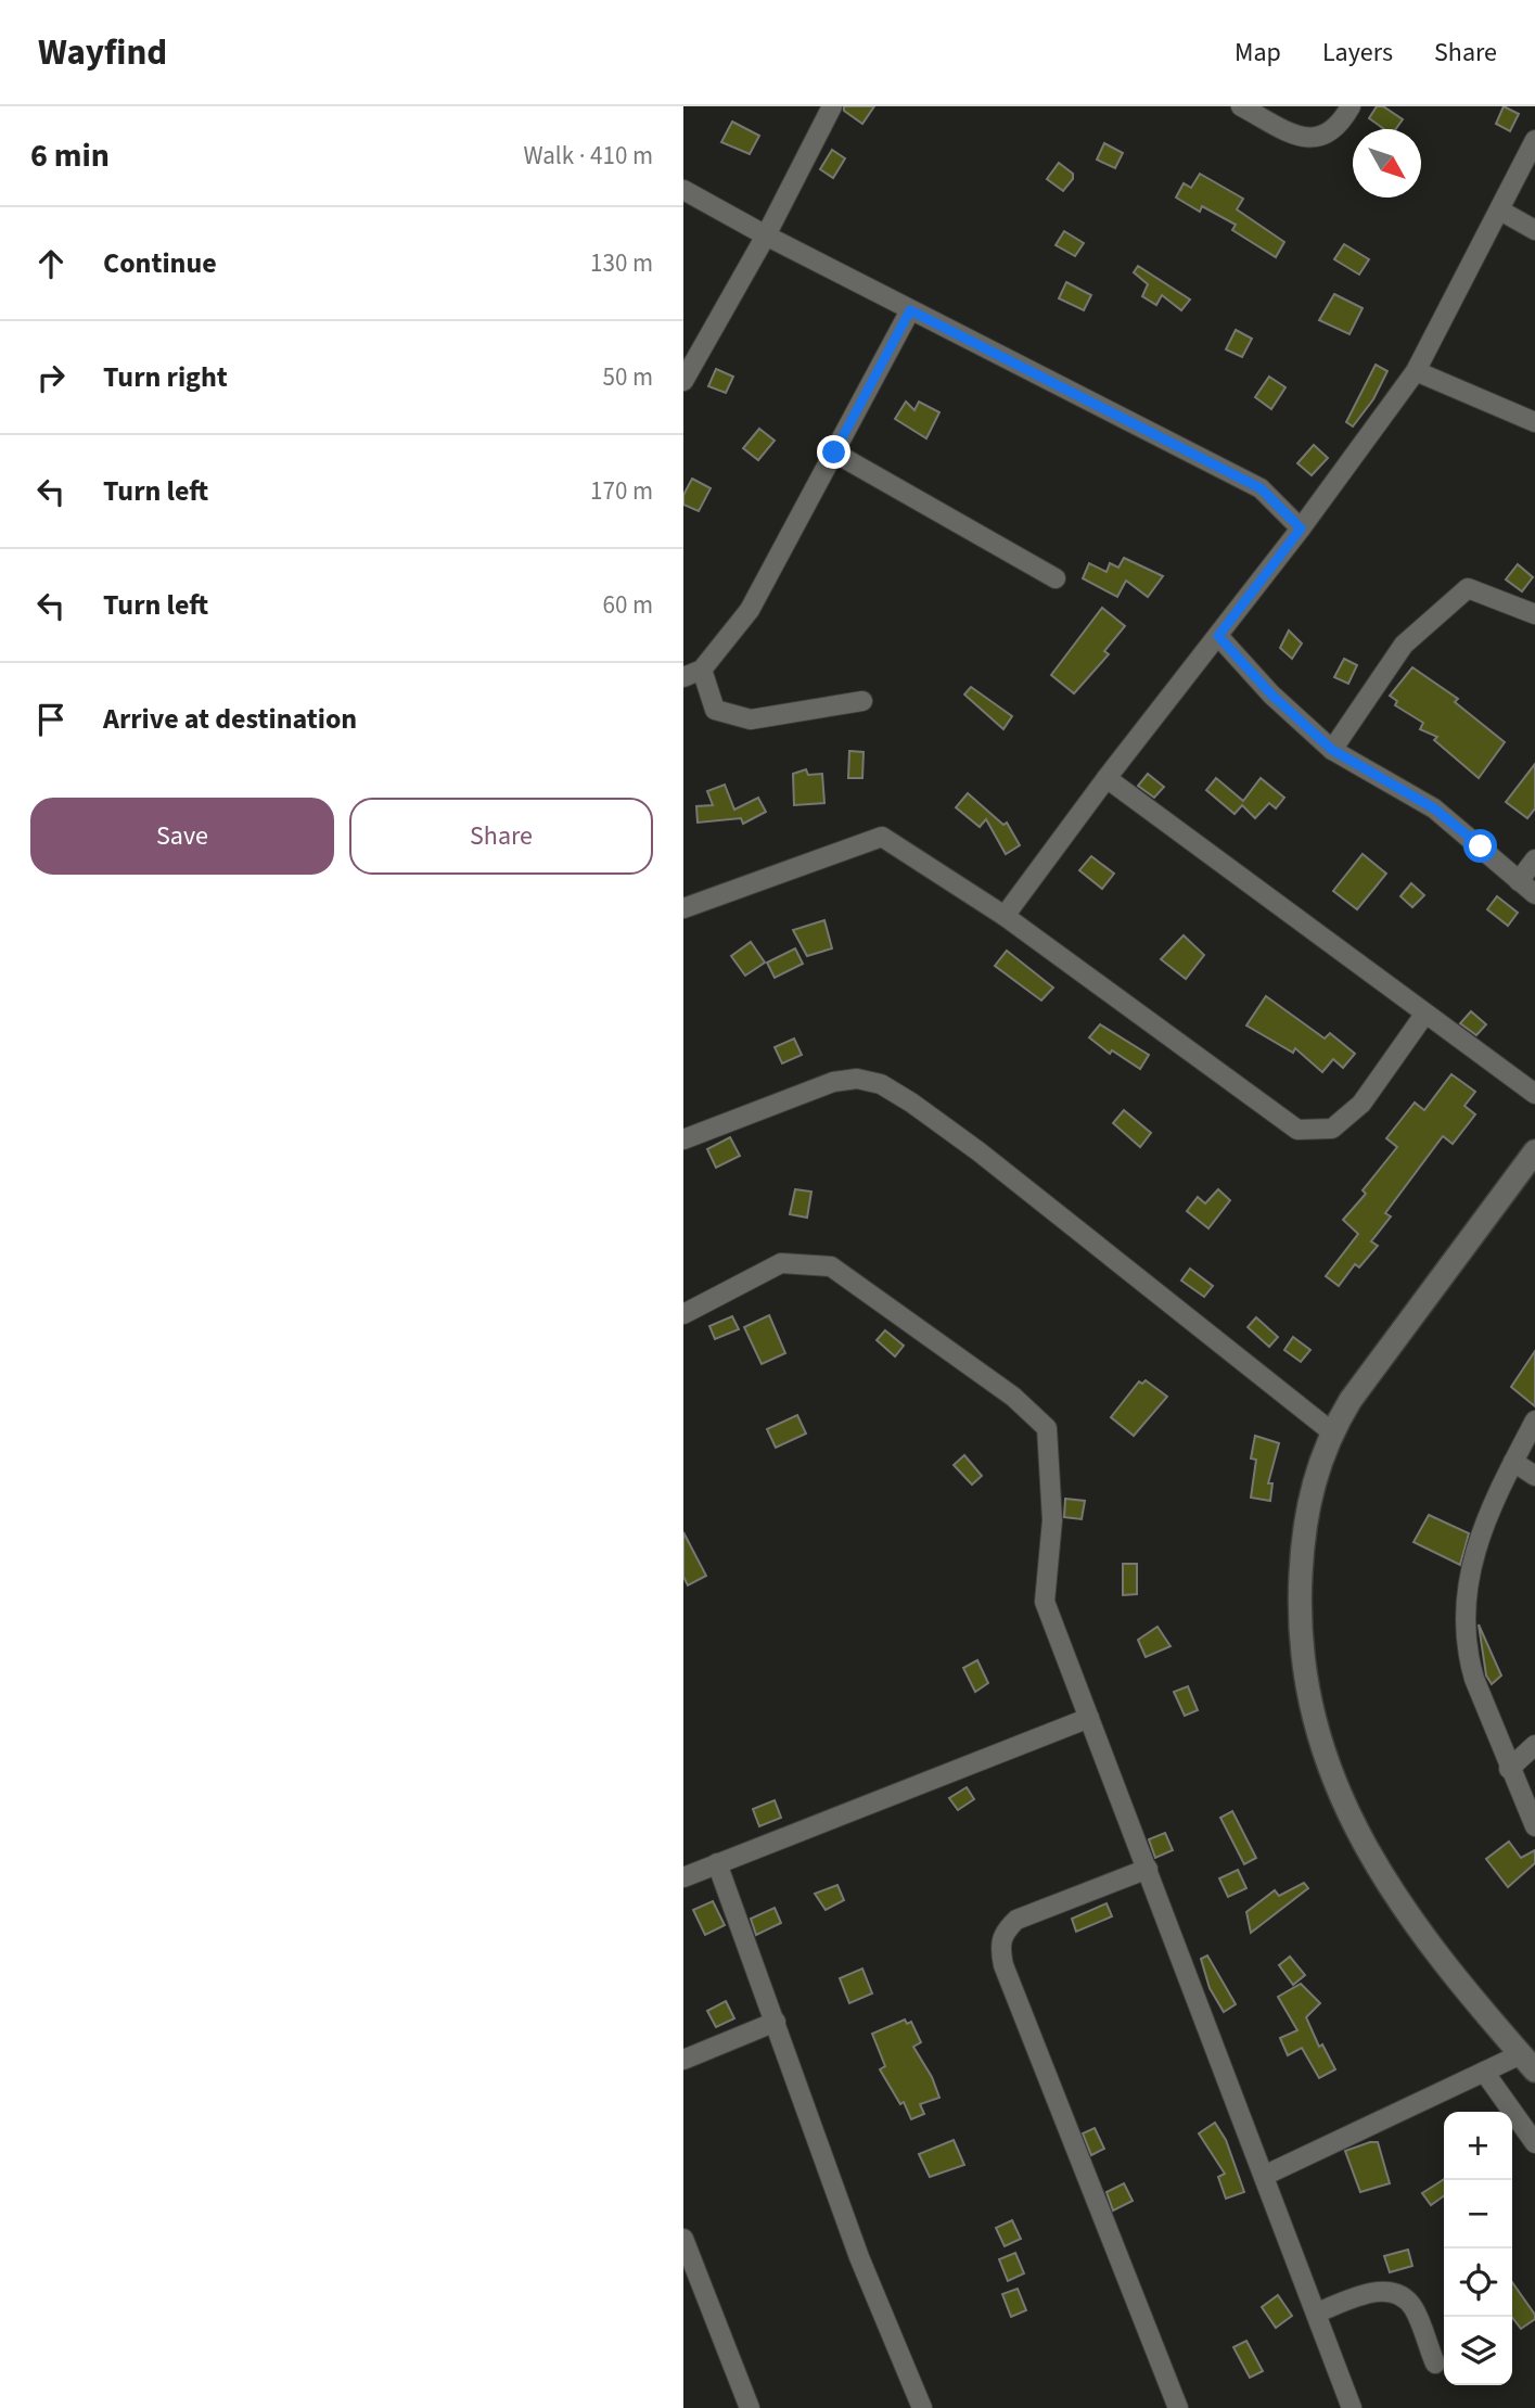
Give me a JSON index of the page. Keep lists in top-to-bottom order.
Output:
{
  "north": "bottom right",
  "page": {
    "header": "Wayfind",
    "nav": ["Map", "Layers", "Share"],
    "heading": ["6 min", "Walk · 410 m"],
    "list": [
      ["Continue", "130 m"],
      ["Turn right", "50 m"],
      ["Turn left", "170 m"],
      ["Turn left", "60 m"],
      "Arrive at destination"
    ],
    "buttons": ["Save", "Share"],
    "map_buttons": ["+", "−"]
  }
}
